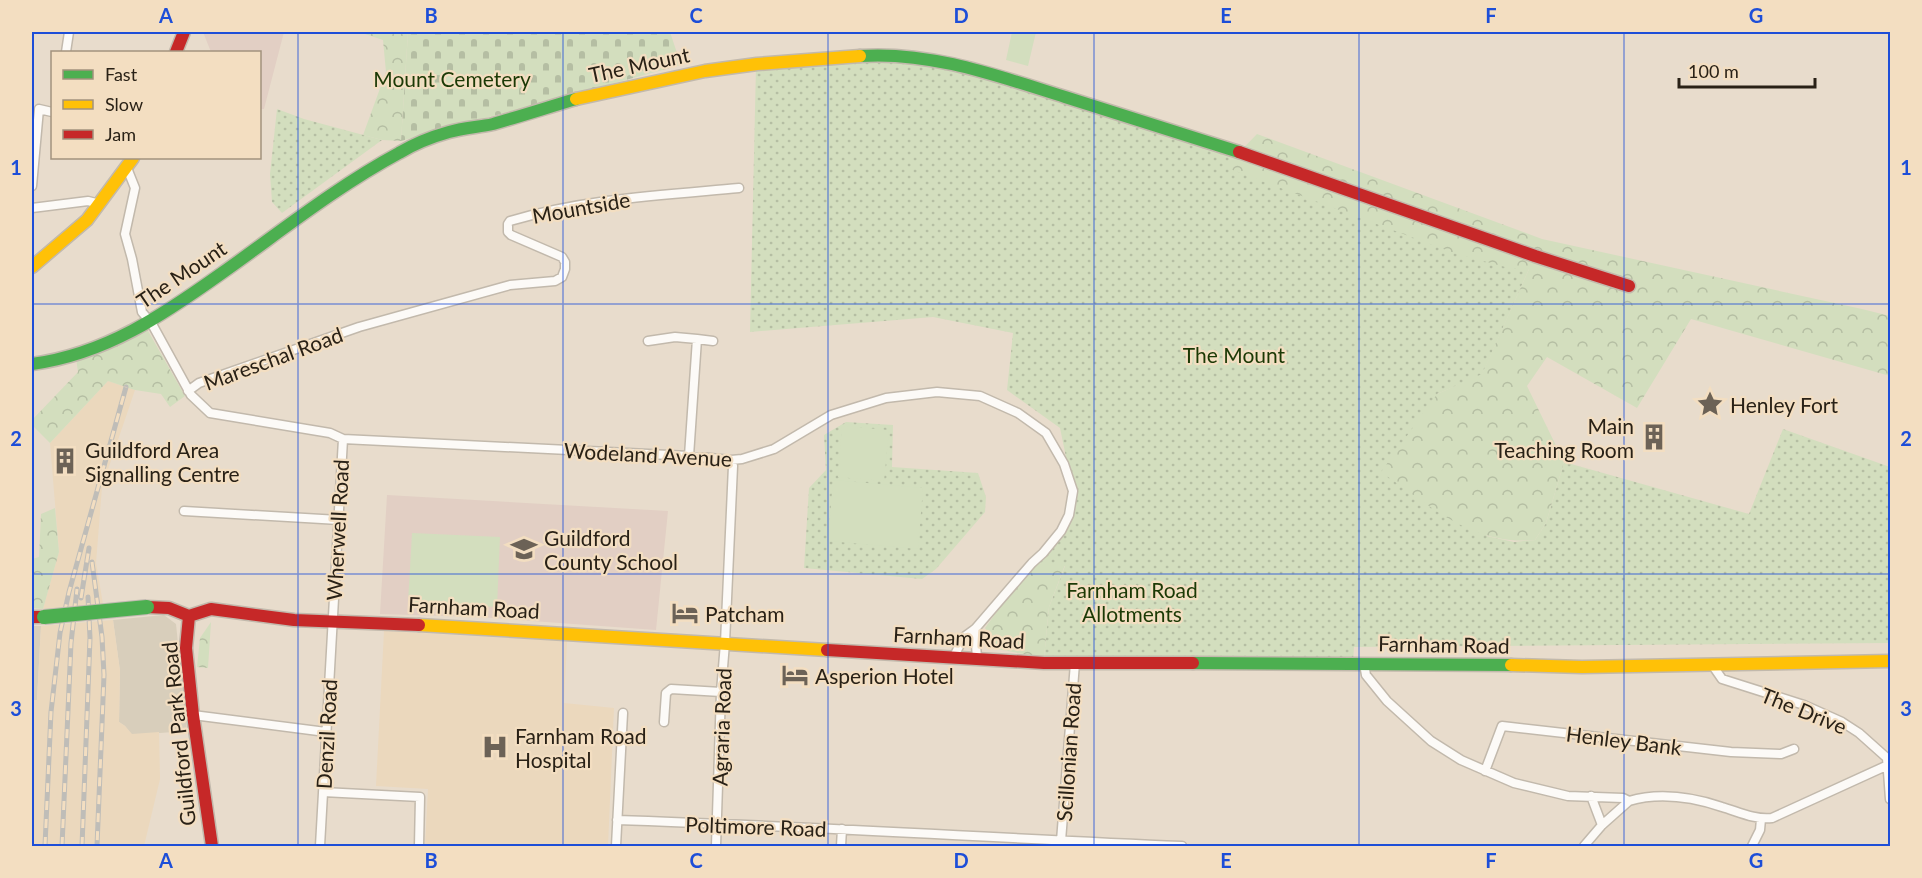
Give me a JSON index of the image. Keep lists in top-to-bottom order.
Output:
{
  "streets": {
    "main road": ["The Mount", "Farnham Road", "Guildford Park Road"],
    "street": [
      "Mountside",
      "Mareschal Road",
      "Wodeland Avenue",
      "Wherwell Road",
      "The Drive",
      "Agraria Road",
      "Denzil Road",
      "Henley Bank",
      "Scillonian Road",
      "Poltimore Road"
    ]
  },
  "crossings": [
    ["The Mount", "Wodeland Avenue"],
    ["Mountside", "Mareschal Road"],
    ["Mareschal Road", "Wodeland Avenue"],
    ["Wodeland Avenue", "Wherwell Road"],
    ["Wodeland Avenue", "Farnham Road"],
    ["Wodeland Avenue", "Agraria Road"],
    ["Wherwell Road", "Farnham Road"],
    ["Wherwell Road", "Denzil Road"],
    ["Farnham Road", "The Drive"],
    ["Farnham Road", "Agraria Road"],
    ["Farnham Road", "Guildford Park Road"],
    ["Farnham Road", "Denzil Road"],
    ["Farnham Road", "Scillonian Road"],
    ["Agraria Road", "Poltimore Road"],
    ["Scillonian Road", "Poltimore Road"]
  ],
  "parks": ["Mount Cemetery", "The Mount", "Farnham Road Allotments"],
  "places": {
    "place": ["Henley Fort"],
    "building": ["Main Teaching Room", "Guildford Area Signalling Centre"],
    "school or university": ["Guildford County School"],
    "hotel": ["Patcham", "Asperion Hotel"],
    "hospital": ["Farnham Road Hospital"]
  },
  "legend": ["Fast", "Slow", "Jam"],
  "scale_bar": "100 m",
  "grid": {
    "columns": [
      "A",
      "B",
      "C",
      "D",
      "E",
      "F",
      "G"
    ],
    "rows": ["1", "2", "3"]
  }
}
